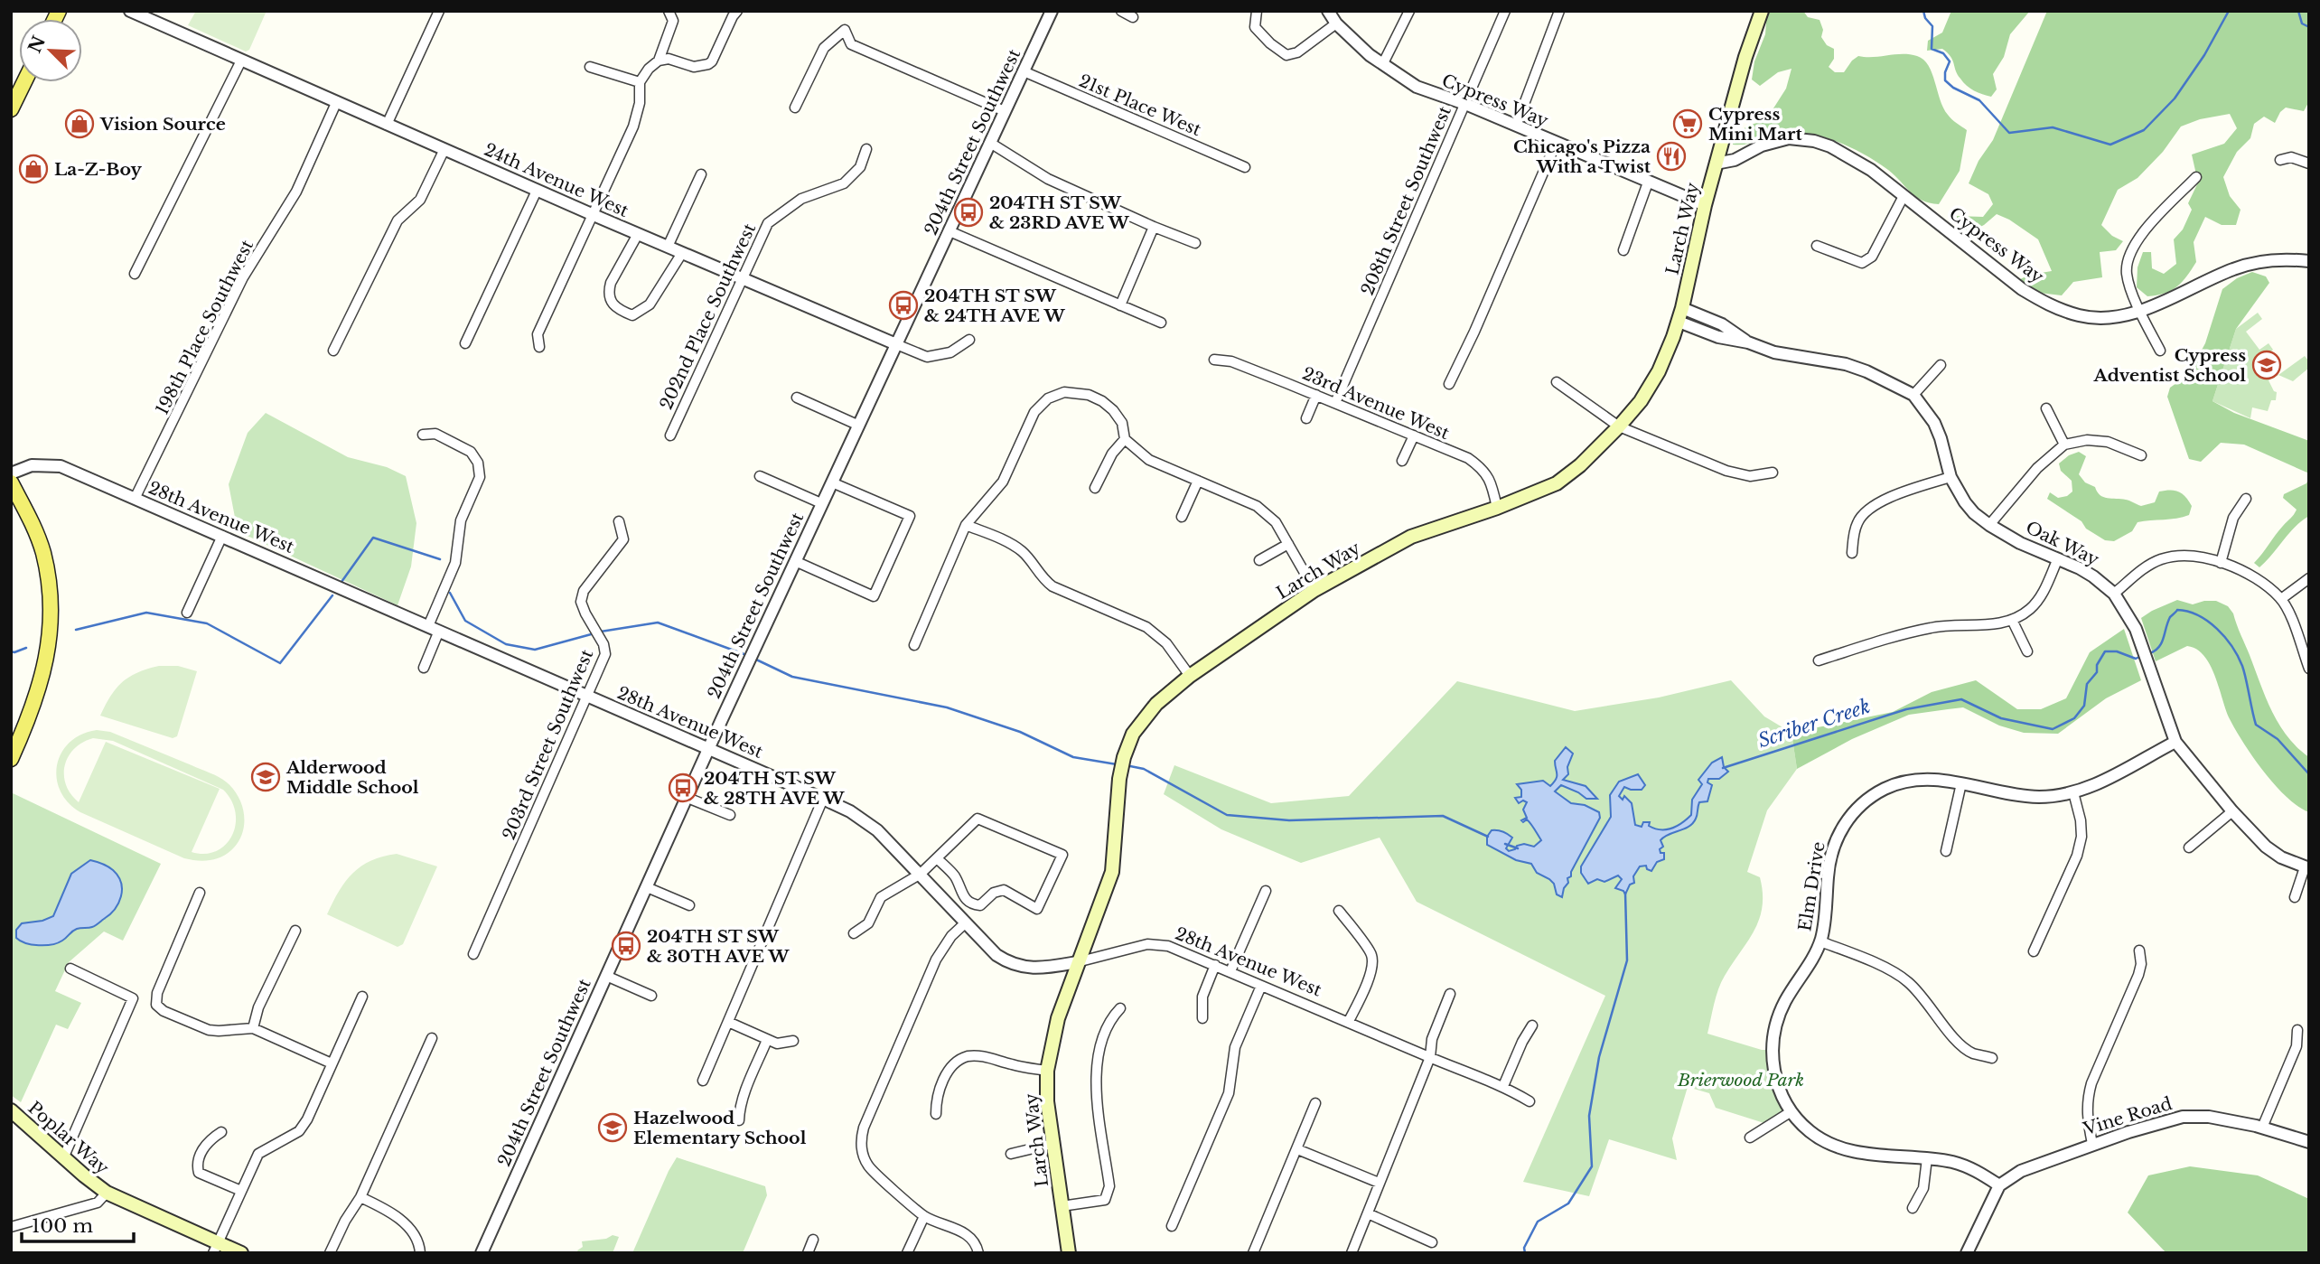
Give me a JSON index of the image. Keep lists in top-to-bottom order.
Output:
{
  "streets": {
    "main road": ["Larch Way", "Poplar Way"],
    "street": [
      "Cypress Way",
      "21st Place West",
      "204th Street Southwest",
      "24th Avenue West",
      "208th Street Southwest",
      "202nd Place Southwest",
      "198th Place Southwest",
      "23rd Avenue West",
      "28th Avenue West",
      "Oak Way",
      "203rd Street Southwest",
      "Elm Drive",
      "Vine Road"
    ]
  },
  "crossings": [
    ["Cypress Way", "208th Street Southwest"],
    ["Cypress Way", "Larch Way"],
    ["21st Place West", "204th Street Southwest"],
    ["204th Street Southwest", "24th Avenue West"],
    ["204th Street Southwest", "28th Avenue West"],
    ["24th Avenue West", "202nd Place Southwest"],
    ["24th Avenue West", "198th Place Southwest"],
    ["208th Street Southwest", "23rd Avenue West"],
    ["Larch Way", "23rd Avenue West"],
    ["Larch Way", "28th Avenue West"],
    ["198th Place Southwest", "28th Avenue West"],
    ["28th Avenue West", "203rd Street Southwest"],
    ["Oak Way", "Elm Drive"],
    ["Elm Drive", "Vine Road"]
  ],
  "water": ["Scriber Creek"],
  "parks": ["Brierwood Park"],
  "places": {
    "shop": ["Vision Source", "La-Z-Boy"],
    "supermarket": ["Cypress Mini Mart"],
    "restaurant": ["Chicago's Pizza With a Twist"],
    "bus stop": [
      "204TH ST SW & 23RD AVE W",
      "204TH ST SW & 24TH AVE W",
      "204TH ST SW & 28TH AVE W",
      "204TH ST SW & 30TH AVE W"
    ],
    "school or university": ["Cypress Adventist School", "Alderwood Middle School", "Hazelwood Elementary School"]
  },
  "scale_bar": "100 m",
  "north": "top left"
}
